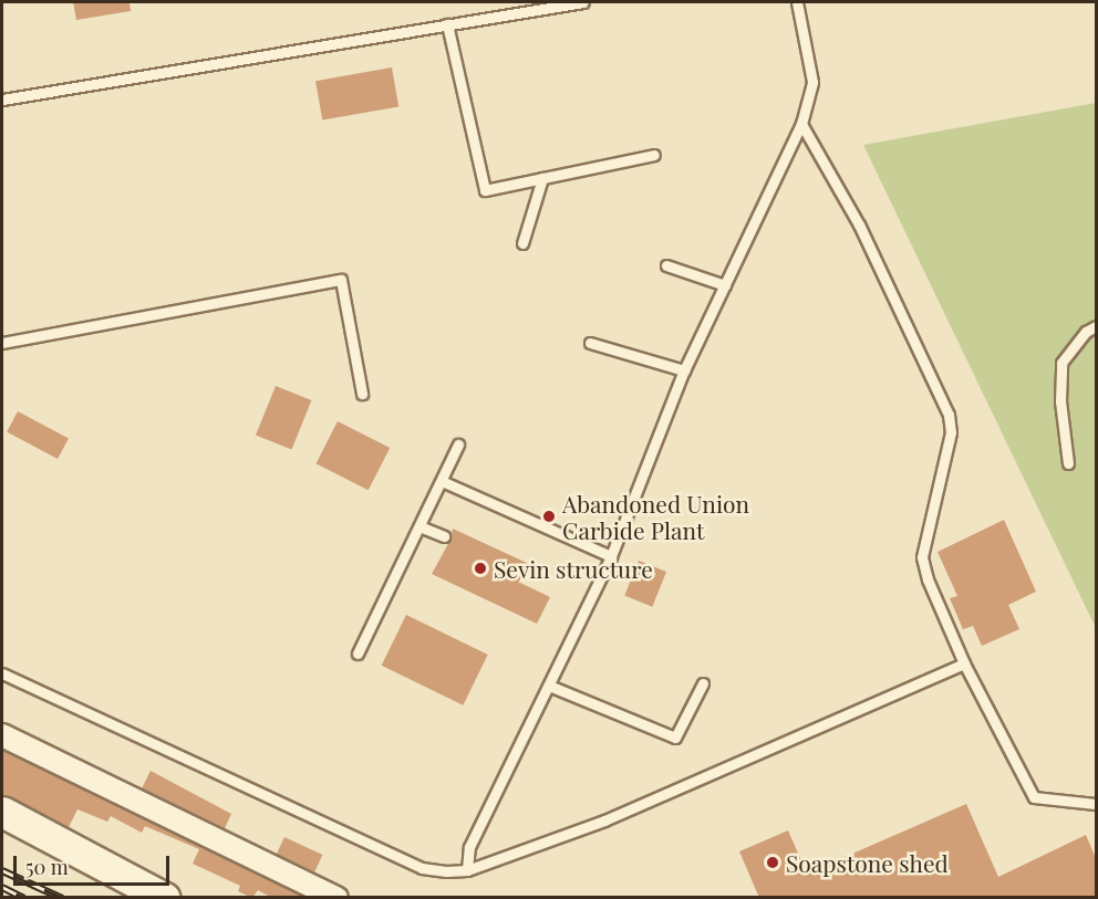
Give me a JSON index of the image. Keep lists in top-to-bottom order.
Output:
{
  "places": ["Abandoned Union Carbide Plant", "Sevin structure", "Soapstone shed"],
  "scale_bar": "50 m"
}
